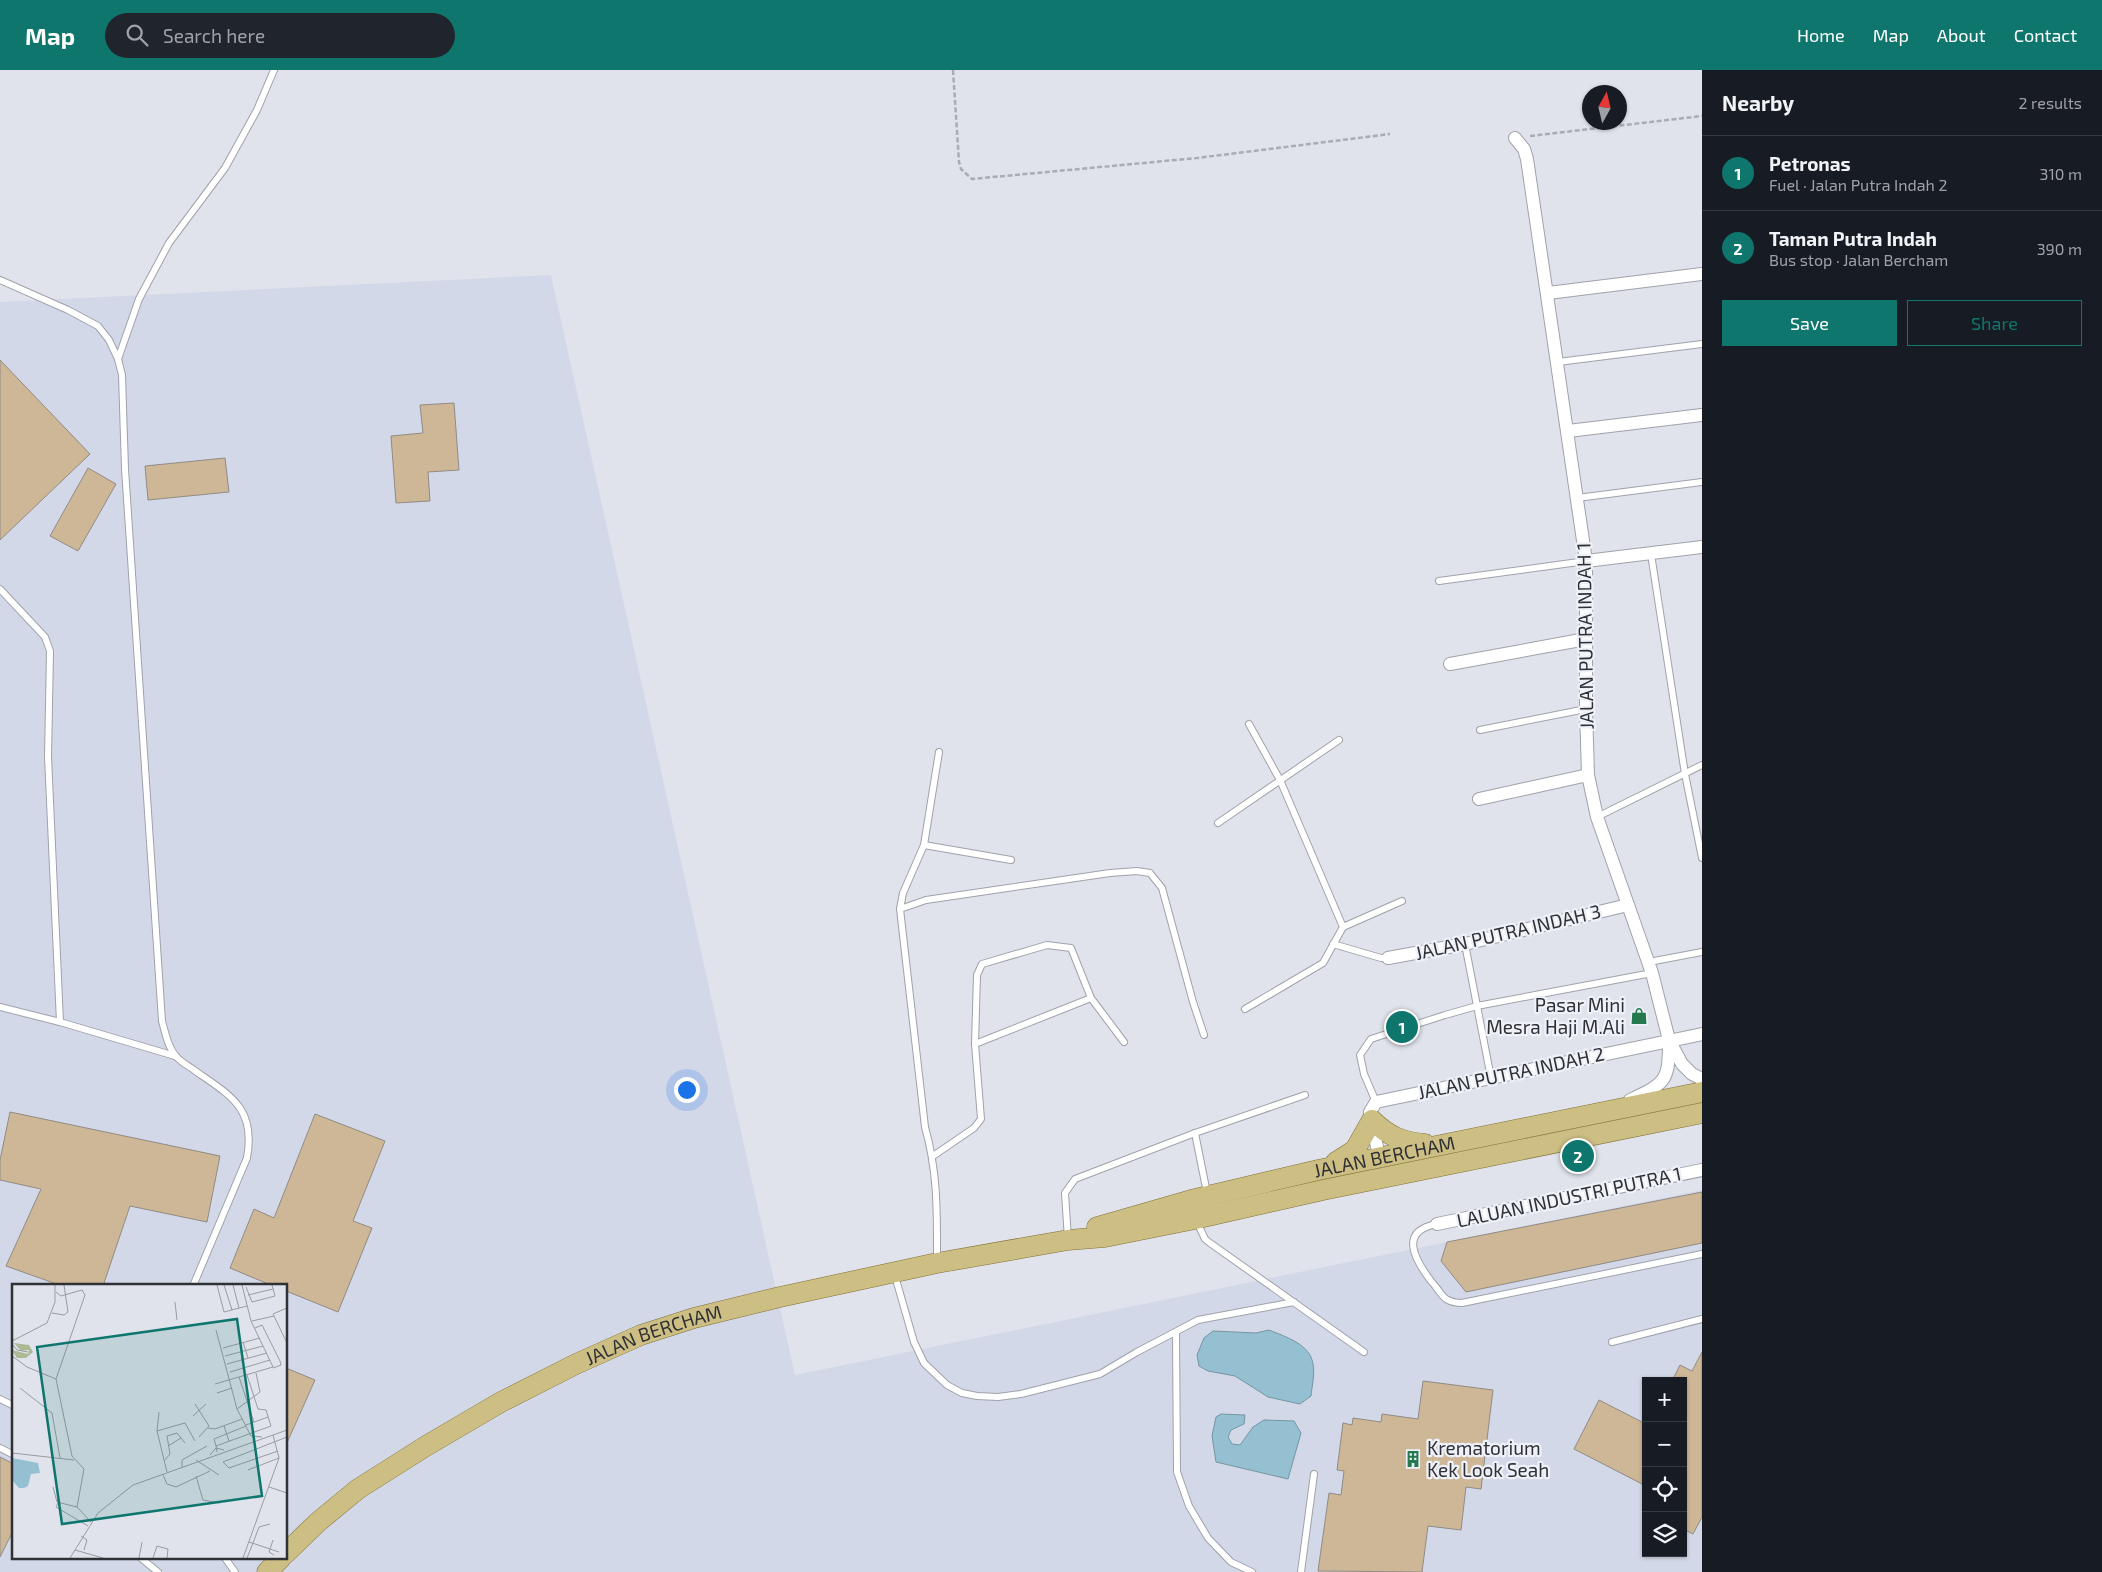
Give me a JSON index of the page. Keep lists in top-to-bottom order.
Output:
{
  "streets": {
    "main road": ["JALAN BERCHAM"],
    "street": [
      "JALAN PUTRA INDAH 1",
      "JALAN PUTRA INDAH 3",
      "JALAN PUTRA INDAH 2",
      "LALUAN INDUSTRI PUTRA 1"
    ]
  },
  "crossings": [
    ["JALAN PUTRA INDAH 1", "JALAN PUTRA INDAH 3"],
    ["JALAN PUTRA INDAH 1", "JALAN PUTRA INDAH 2"],
    ["JALAN PUTRA INDAH 1", "JALAN BERCHAM"]
  ],
  "places": {
    "shop": ["Pasar Mini Mesra Haji M.Ali"],
    "building": ["Krematorium Kek Look Seah"]
  },
  "north": "top",
  "page": {
    "header": "Map",
    "search": "Search here",
    "nav": [
      "Home",
      "Map",
      "About",
      "Contact"
    ],
    "heading": ["Nearby", "2 results"],
    "list": [
      {
        "mark": "1",
        "name": "Petronas",
        "note": "Fuel · Jalan Putra Indah 2",
        "value": "310 m"
      },
      {
        "mark": "2",
        "name": "Taman Putra Indah",
        "note": "Bus stop · Jalan Bercham",
        "value": "390 m"
      }
    ],
    "buttons": ["Save", "Share"],
    "pins": ["1", "2"],
    "map_buttons": ["+", "−"]
  }
}
